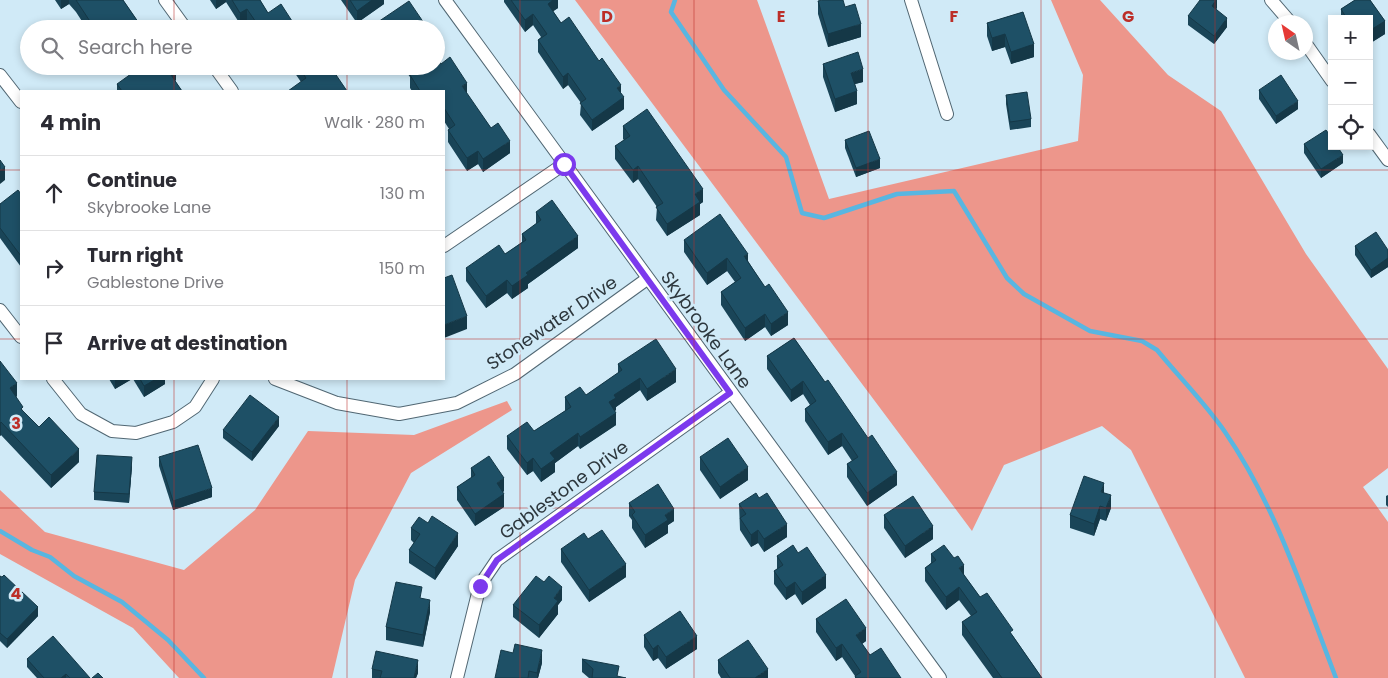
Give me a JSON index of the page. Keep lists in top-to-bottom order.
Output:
{
  "streets": {
    "street": ["Stonewater Drive", "Skybrooke Lane", "Gablestone Drive"]
  },
  "crossings": [
    ["Stonewater Drive", "Skybrooke Lane"],
    ["Skybrooke Lane", "Gablestone Drive"]
  ],
  "north": "top left",
  "page": {
    "map_buttons": ["+", "−"],
    "search": "Search here",
    "heading": ["4 min", "Walk · 280 m"],
    "list": [
      ["Continue", "Skybrooke Lane", "130 m"],
      ["Turn right", "Gablestone Drive", "150 m"],
      "Arrive at destination"
    ]
  },
  "grid": {
    "columns": [
      "D",
      "E",
      "F",
      "G"
    ],
    "rows": ["3", "4"]
  }
}
